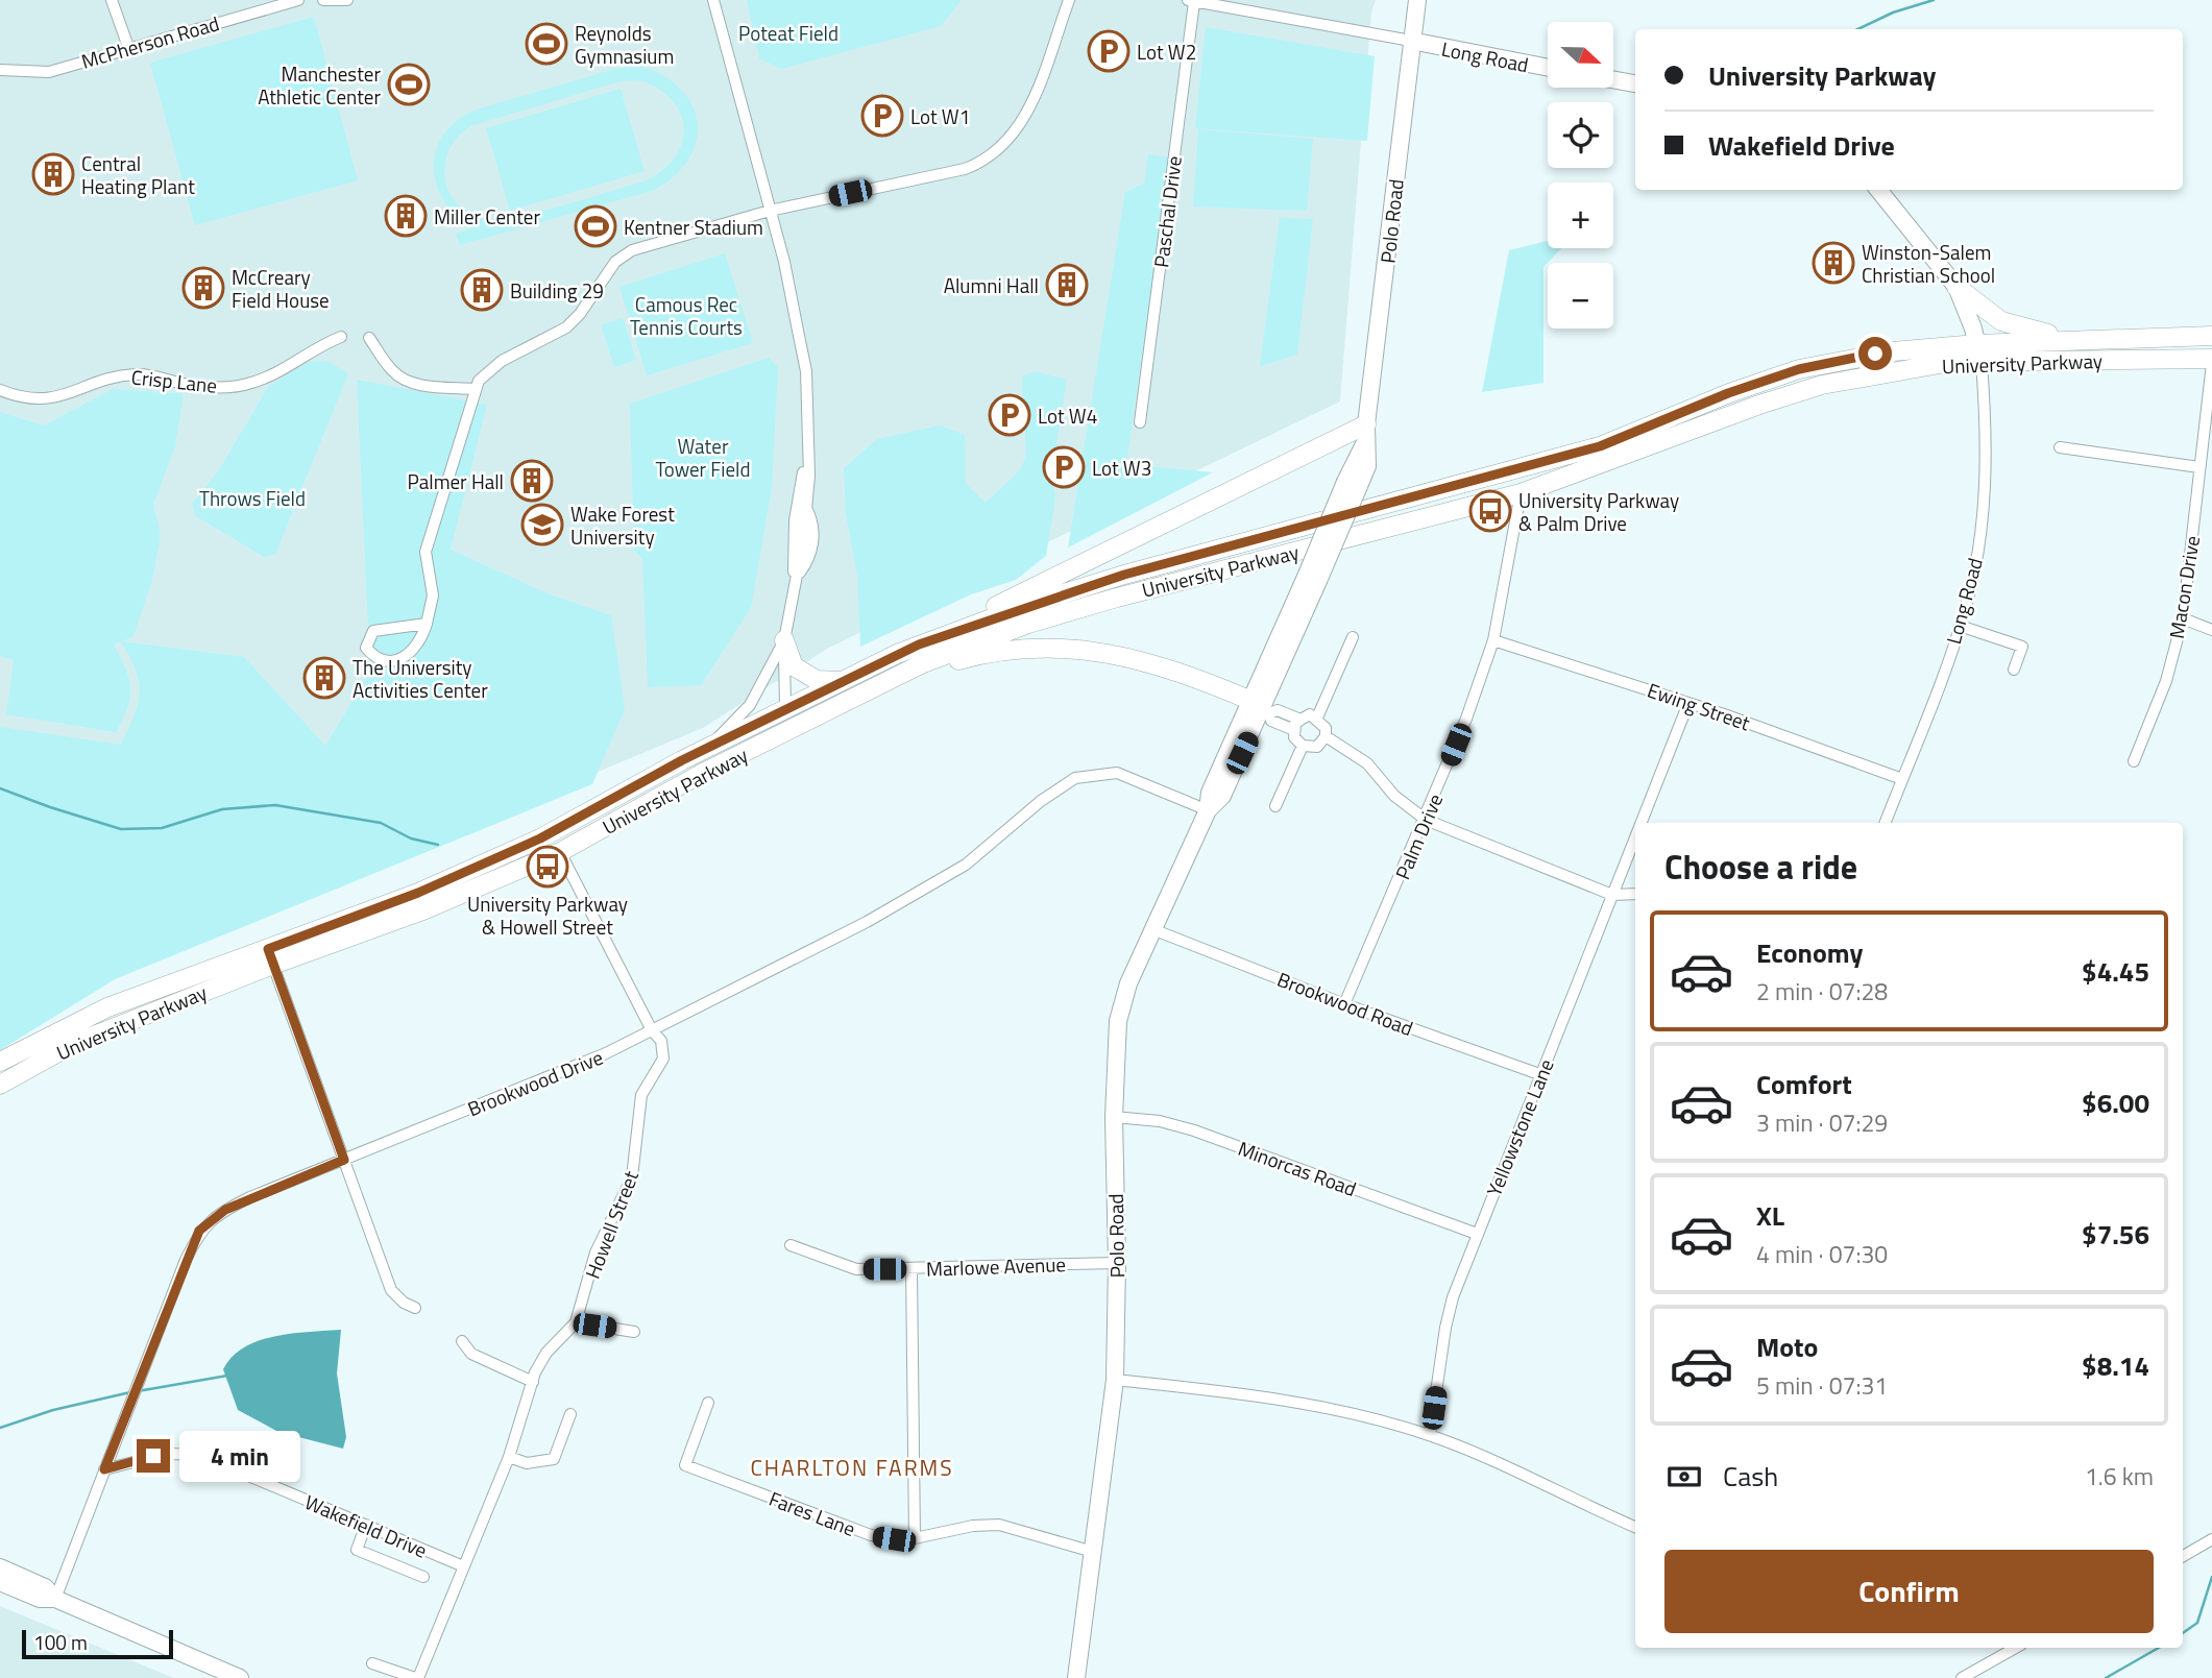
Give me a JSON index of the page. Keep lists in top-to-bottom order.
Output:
{
  "streets": {
    "main road": ["Long Road", "Polo Road", "University Parkway"],
    "street": [
      "McPherson Road",
      "Paschal Drive",
      "Crisp Lane",
      "Macon Drive",
      "Ewing Street",
      "Palm Drive",
      "Brookwood Road",
      "Brookwood Drive",
      "Yellowstone Lane",
      "Minorcas Road",
      "Howell Street",
      "Marlowe Avenue",
      "Fares Lane",
      "Wakefield Drive"
    ]
  },
  "crossings": [
    ["Long Road", "Polo Road"],
    ["Long Road", "University Parkway"],
    ["Long Road", "Ewing Street"],
    ["Polo Road", "Brookwood Road"],
    ["Polo Road", "Brookwood Drive"],
    ["Polo Road", "Minorcas Road"],
    ["Polo Road", "Marlowe Avenue"],
    ["Polo Road", "Fares Lane"],
    ["University Parkway", "Macon Drive"],
    ["University Parkway", "Palm Drive"],
    ["University Parkway", "Howell Street"],
    ["Ewing Street", "Palm Drive"],
    ["Ewing Street", "Yellowstone Lane"],
    ["Palm Drive", "Brookwood Road"],
    ["Brookwood Road", "Yellowstone Lane"],
    ["Brookwood Drive", "Howell Street"],
    ["Brookwood Drive", "Wakefield Drive"],
    ["Yellowstone Lane", "Minorcas Road"],
    ["Howell Street", "Wakefield Drive"]
  ],
  "districts": ["CHARLTON FARMS"],
  "parks": [
    "Poteat Field",
    "Camous Rec Tennis Courts",
    "Water Tower Field",
    "Throws Field"
  ],
  "places": {
    "sports": ["Reynolds Gymnasium", "Manchester Athletic Center", "Kentner Stadium"],
    "parking": [
      "Lot W2",
      "Lot W1",
      "Lot W4",
      "Lot W3"
    ],
    "building": [
      "Central Heating Plant",
      "Miller Center",
      "Winston-Salem Christian School",
      "Alumni Hall",
      "McCreary Field House",
      "Building 29",
      "Palmer Hall",
      "The University Activities Center"
    ],
    "bus stop": ["University Parkway & Palm Drive", "University Parkway & Howell Street"],
    "school or university": ["Wake Forest University"]
  },
  "scale_bar": "100 m",
  "north": "right",
  "page": {
    "map_buttons": ["+", "−"],
    "banner": ["University Parkway", "Wakefield Drive"],
    "heading": "Choose a ride",
    "list": [
      {
        "name": "Economy",
        "note": "2 min · 07:28",
        "value": "$4.45"
      },
      {
        "name": "Comfort",
        "note": "3 min · 07:29",
        "value": "$6.00"
      },
      {
        "name": "XL",
        "note": "4 min · 07:30",
        "value": "$7.56"
      },
      {
        "name": "Moto",
        "note": "5 min · 07:31",
        "value": "$8.14"
      }
    ],
    "bubble": "4 min",
    "pay": ["Cash", "1.6 km"],
    "buttons": "Confirm",
    "scale": "100 m"
  }
}
